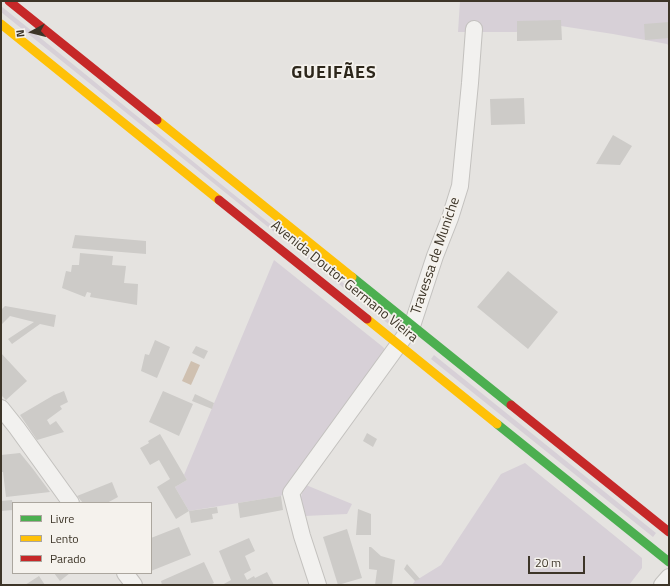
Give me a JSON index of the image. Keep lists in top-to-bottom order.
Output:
{
  "streets": {
    "main road": ["Avenida Doutor Germano Vieira"],
    "street": ["Travessa de Muniche"]
  },
  "crossings": [
    ["Travessa de Muniche", "Avenida Doutor Germano Vieira"]
  ],
  "districts": ["GUEIFÃES"],
  "legend": ["Livre", "Lento", "Parado"],
  "scale_bar": "20 m",
  "north": "left"
}
